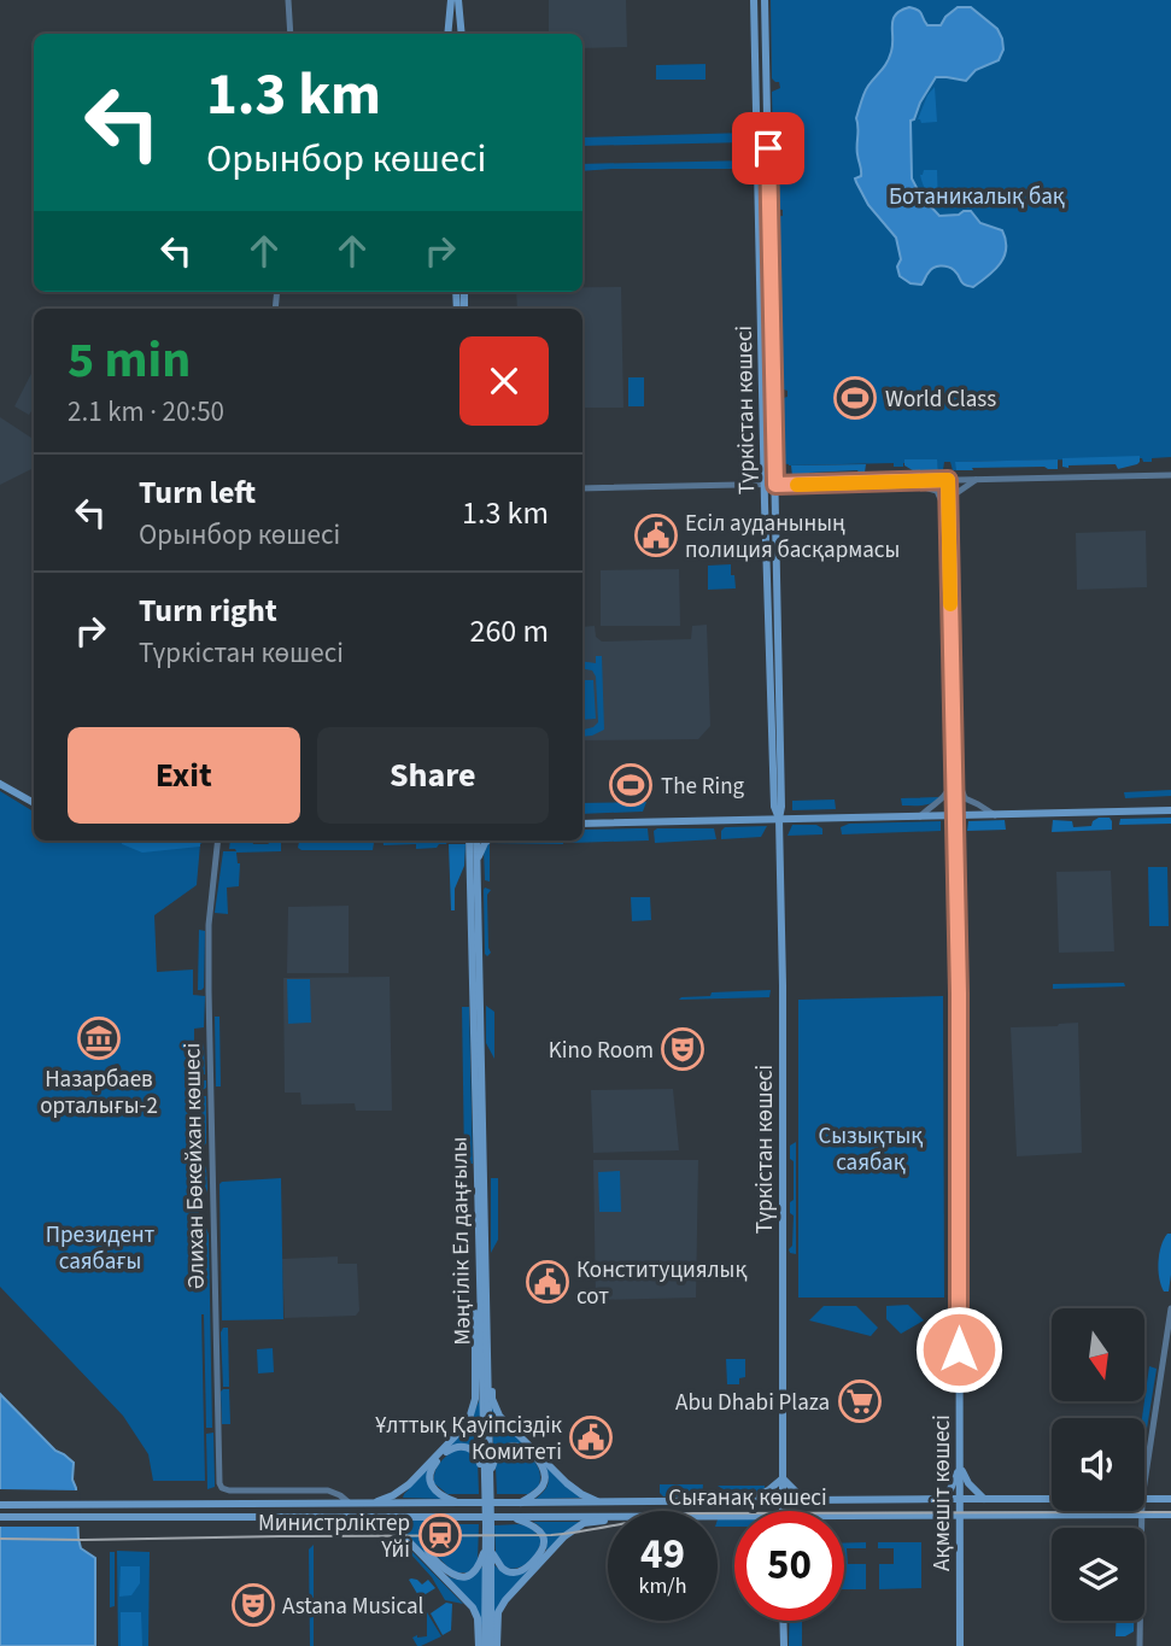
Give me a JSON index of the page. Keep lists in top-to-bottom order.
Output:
{
  "streets": {
    "main road": [
      "Түркістан көшесі",
      "Мәңгілік Ел даңғылы",
      "Ақмешіт көшесі",
      "Сығанақ көшесі"
    ],
    "street": ["Әлихан Бөкейхан көшесі"]
  },
  "crossings": [
    ["Түркістан көшесі", "Сығанақ көшесі"],
    ["Ақмешіт көшесі", "Сығанақ көшесі"]
  ],
  "parks": ["Ботаникалық бақ", "Сызықтық саябақ", "Президент саябағы"],
  "places": {
    "sports": ["World Class", "The Ring"],
    "public building": ["Есіл ауданының полиция басқармасы", "Конституциялық сот", "Ұлттық Қауіпсіздік Комитеті"],
    "museum": ["Назарбаев орталығы-2"],
    "theatre": ["Kino Room", "Astana Musical"],
    "supermarket": ["Abu Dhabi Plaza"],
    "station": ["Министрліктер Үйі"]
  },
  "north": "bottom",
  "page": {
    "turn": ["1.3 km", "Орынбор көшесі"],
    "heading": ["5 min", "2.1 km · 20:50"],
    "list": [
      {
        "name": "Turn left",
        "note": "Орынбор көшесі",
        "value": "1.3 km"
      },
      {
        "name": "Turn right",
        "note": "Түркістан көшесі",
        "value": "260 m"
      }
    ],
    "buttons": ["Exit", "Share"],
    "speed": "49 km/h",
    "limit": "50"
  }
}
